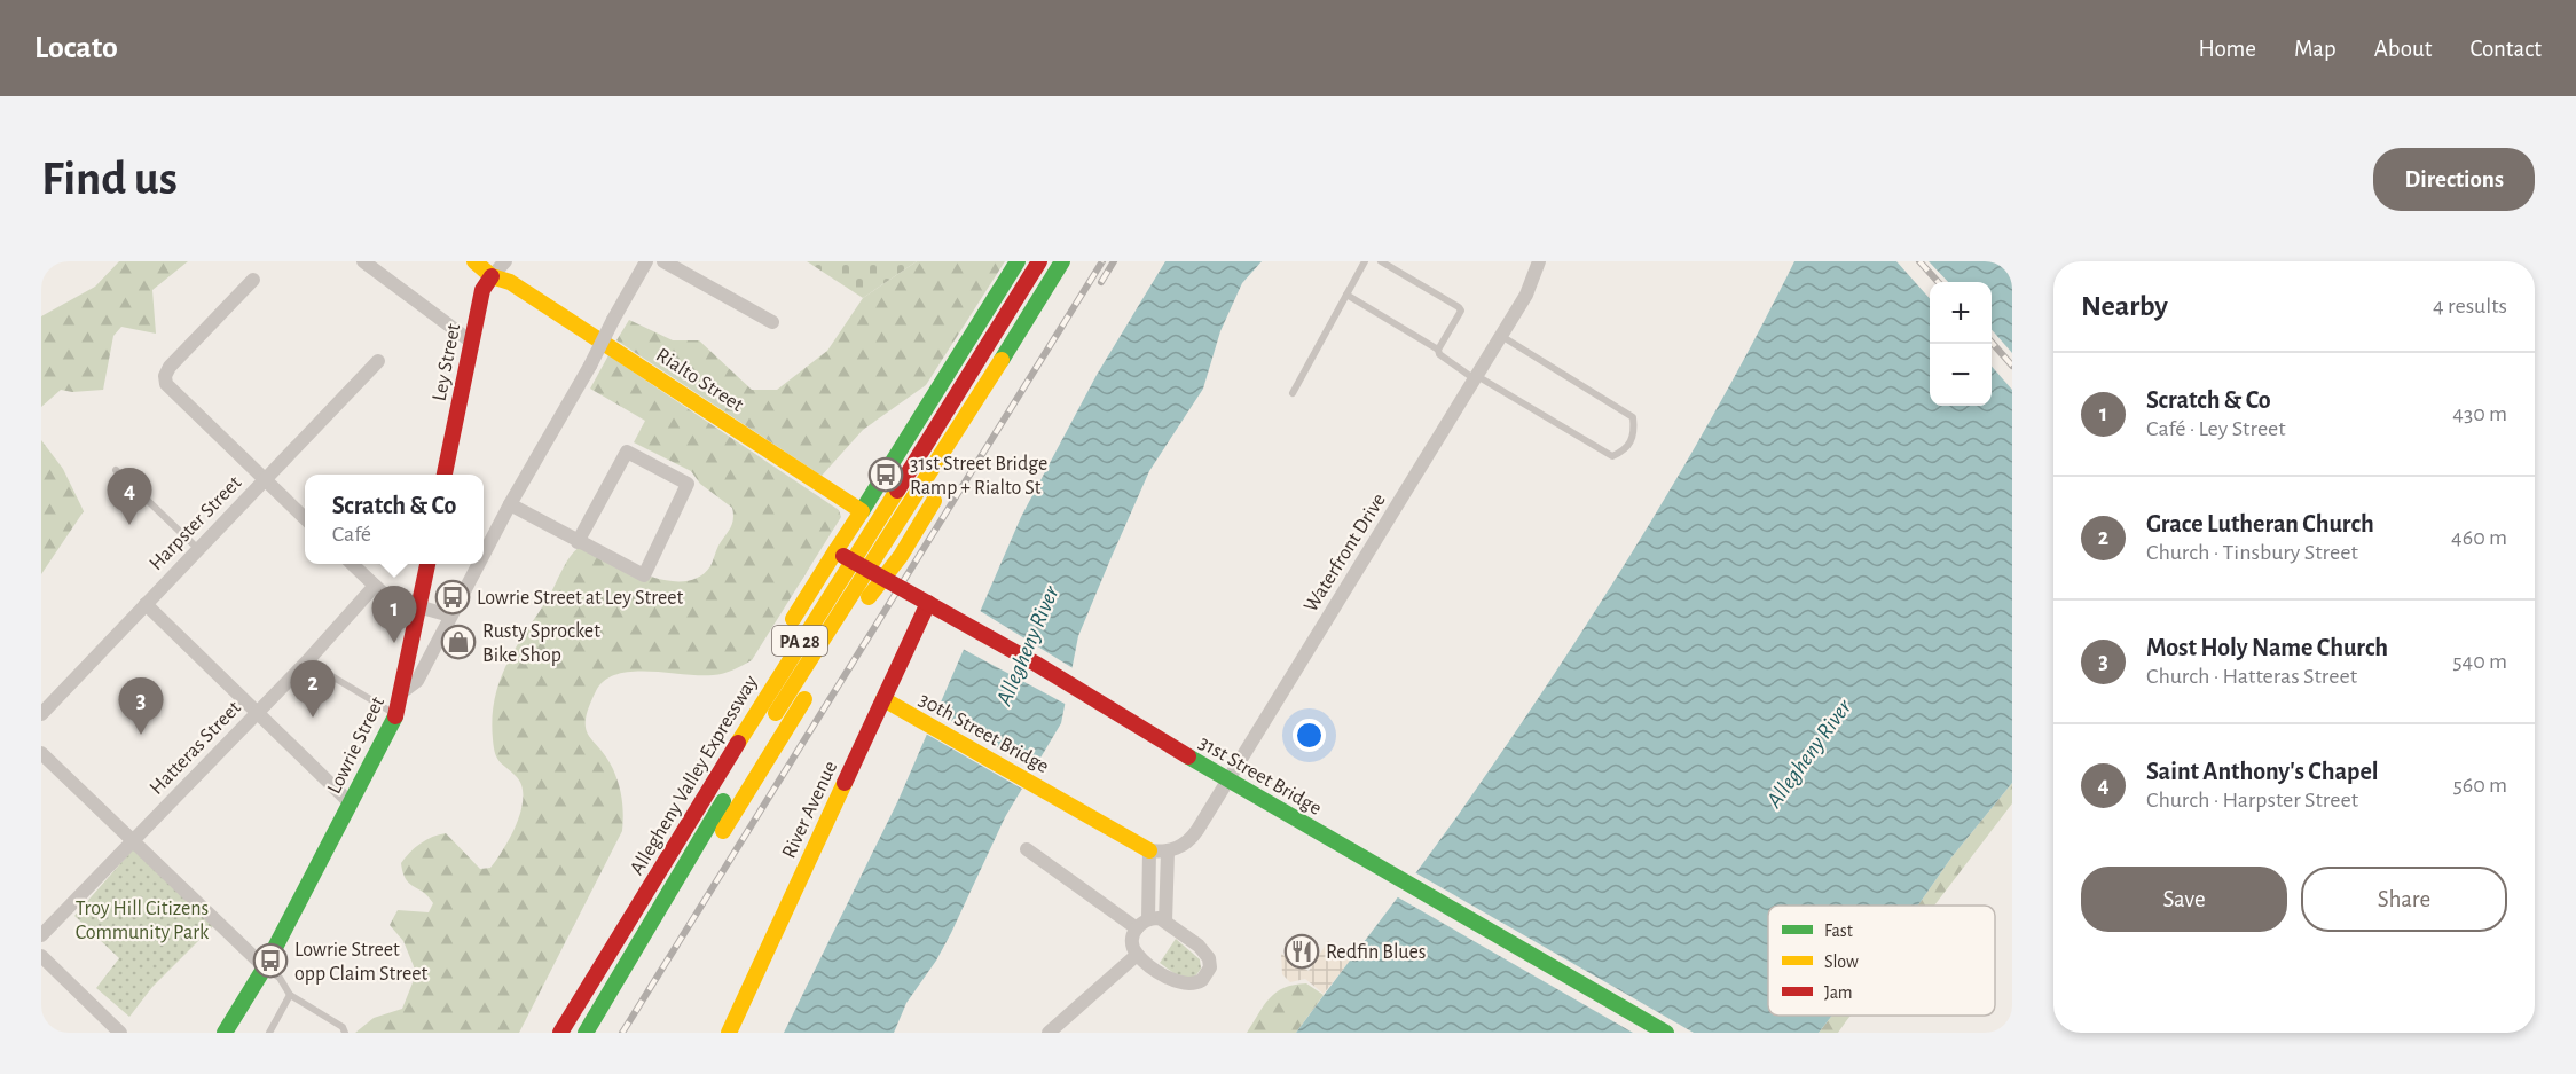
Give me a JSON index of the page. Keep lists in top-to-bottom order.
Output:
{
  "streets": {
    "main road": [
      "Ley Street",
      "Rialto Street",
      "PA 28",
      "30th Street Bridge",
      "Lowrie Street",
      "Allegheny Valley Expressway",
      "31st Street Bridge",
      "River Avenue"
    ],
    "street": ["Harpster Street", "Waterfront Drive", "Hatteras Street"]
  },
  "crossings": [
    ["Ley Street", "Rialto Street"],
    ["30th Street Bridge", "River Avenue"],
    ["31st Street Bridge", "River Avenue"]
  ],
  "water": ["Allegheny River"],
  "parks": ["Troy Hill Citizens Community Park"],
  "places": {
    "bus stop": ["31st Street Bridge Ramp + Rialto St", "Lowrie Street at Ley Street", "Lowrie Street opp Claim Street"],
    "shop": ["Rusty Sprocket Bike Shop"],
    "restaurant": ["Redfin Blues"]
  },
  "legend": ["Fast", "Slow", "Jam"],
  "page": {
    "header": "Locato",
    "nav": [
      "Home",
      "Map",
      "About",
      "Contact"
    ],
    "buttons": [
      "Directions",
      ["Save", "Share"]
    ],
    "title": "Find us",
    "heading": ["Nearby", "4 results"],
    "map_buttons": ["+", "−"],
    "list": [
      {
        "mark": "1",
        "name": "Scratch & Co",
        "note": "Café · Ley Street",
        "value": "430 m"
      },
      {
        "mark": "2",
        "name": "Grace Lutheran Church",
        "note": "Church · Tinsbury Street",
        "value": "460 m"
      },
      {
        "mark": "3",
        "name": "Most Holy Name Church",
        "note": "Church · Hatteras Street",
        "value": "540 m"
      },
      {
        "mark": "4",
        "name": "Saint Anthony's Chapel",
        "note": "Church · Harpster Street",
        "value": "560 m"
      }
    ],
    "pins": [
      "4",
      "1",
      "2",
      "3"
    ],
    "popup": ["Scratch & Co", "Café"]
  }
}
